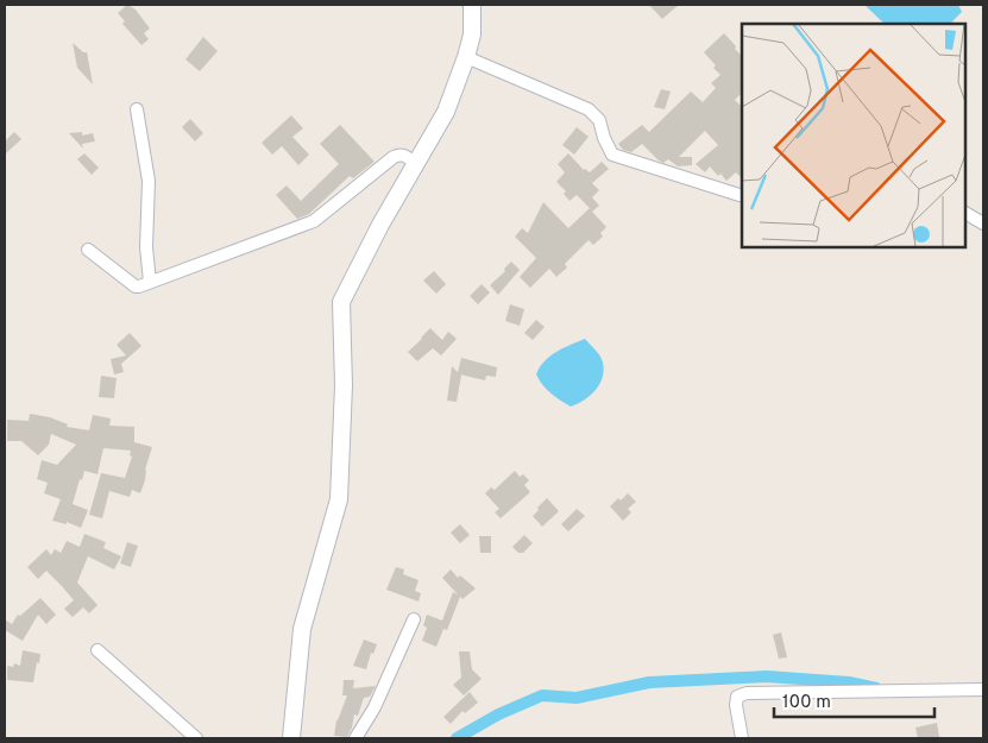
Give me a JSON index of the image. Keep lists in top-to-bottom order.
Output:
{
  "scale_bar": "100 m"
}
